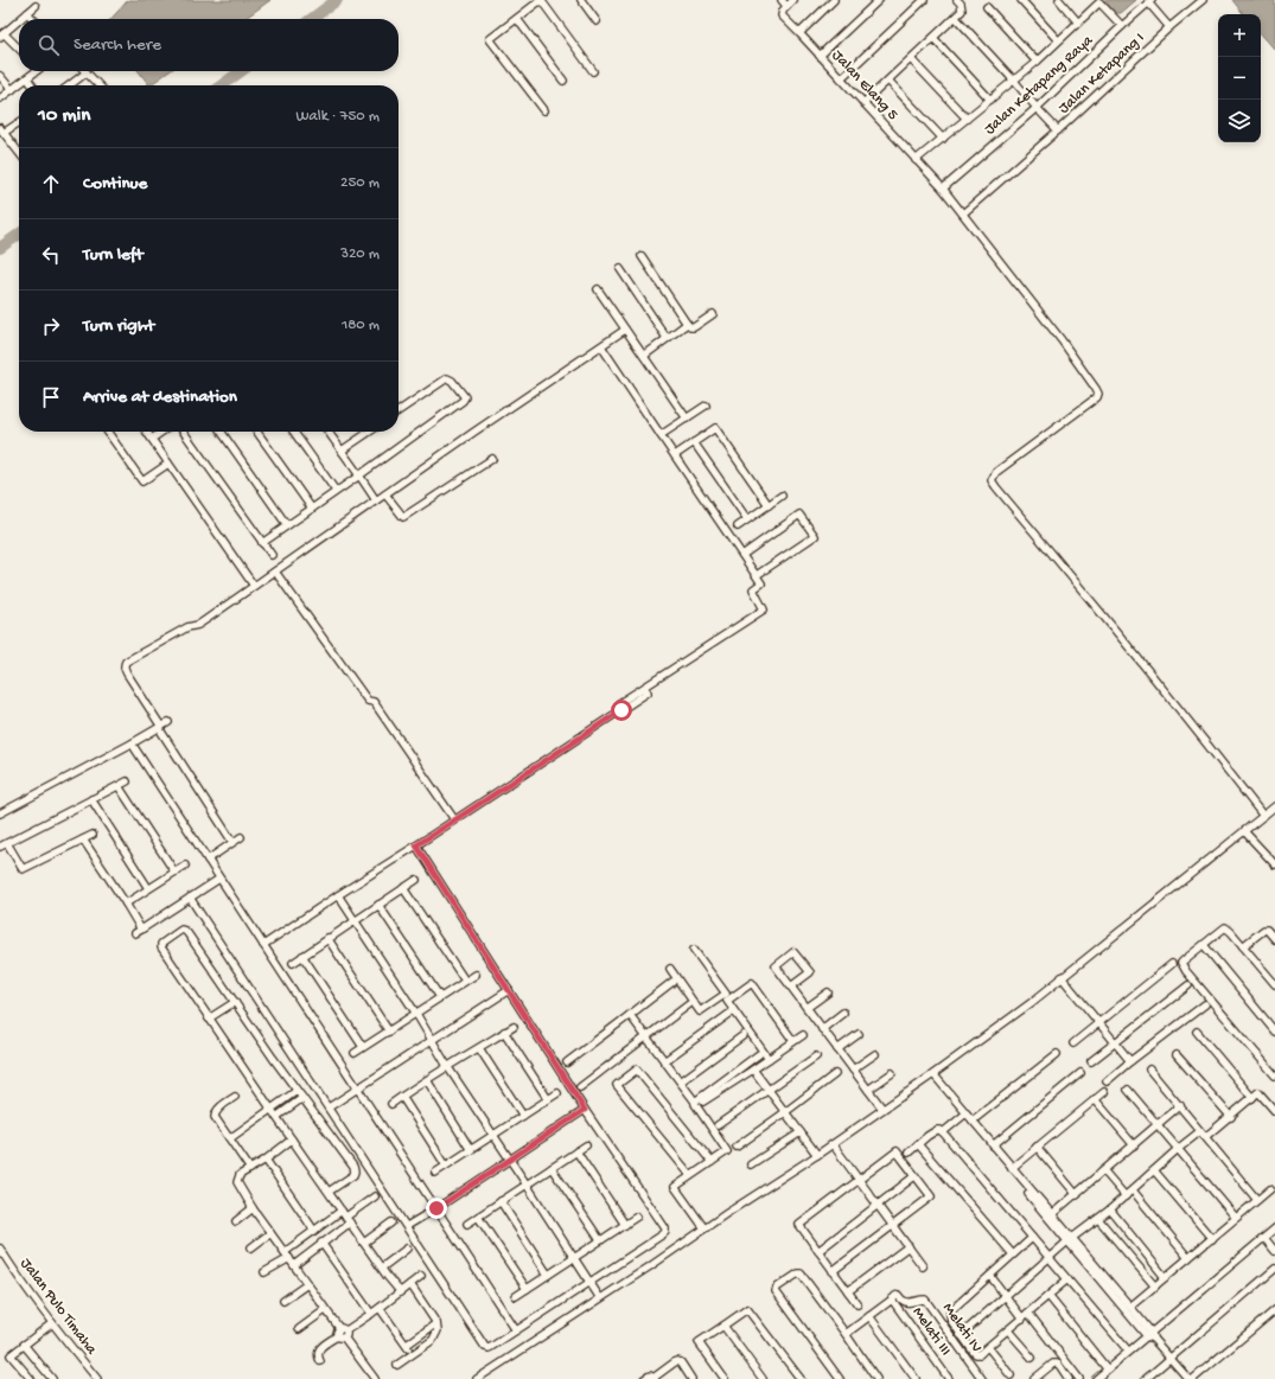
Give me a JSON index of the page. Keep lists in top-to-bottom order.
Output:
{
  "streets": {
    "street": [
      "Jalan Ketapang I",
      "Jalan Elang 5",
      "Jalan Ketapang Raya",
      "Jalan Pulo Timaha",
      "Melati IV",
      "Melati III"
    ]
  },
  "crossings": [
    ["Jalan Ketapang I", "Jalan Ketapang Raya"],
    ["Jalan Elang 5", "Jalan Ketapang Raya"],
    ["Melati IV", "Melati III"]
  ],
  "page": {
    "map_buttons": ["+", "−"],
    "search": "Search here",
    "heading": ["10 min", "Walk · 750 m"],
    "list": [
      ["Continue", "250 m"],
      ["Turn left", "320 m"],
      ["Turn right", "180 m"],
      "Arrive at destination"
    ]
  }
}
